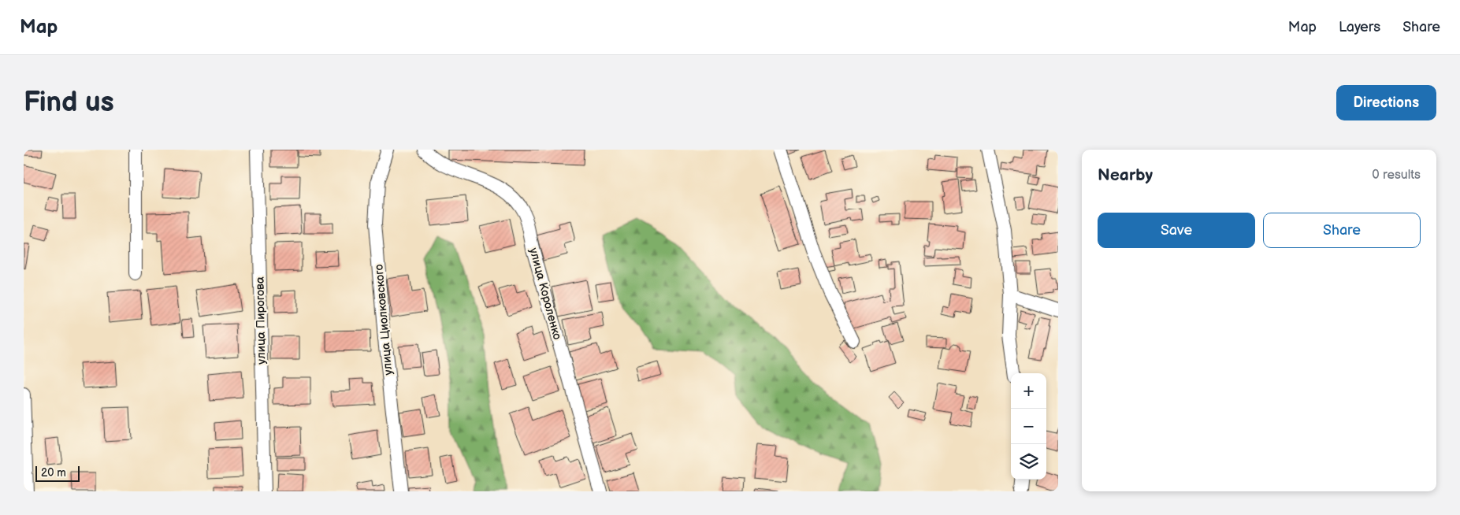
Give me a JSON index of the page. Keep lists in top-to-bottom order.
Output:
{
  "streets": {
    "street": ["улица Короленко", "улица Циолковского", "улица Пирогова"]
  },
  "scale_bar": "20 m",
  "page": {
    "header": "Map",
    "nav": ["Map", "Layers", "Share"],
    "buttons": [
      "Directions",
      ["Save", "Share"]
    ],
    "title": "Find us",
    "heading": ["Nearby", "0 results"],
    "map_buttons": ["+", "−"],
    "scale": "20 m"
  }
}
